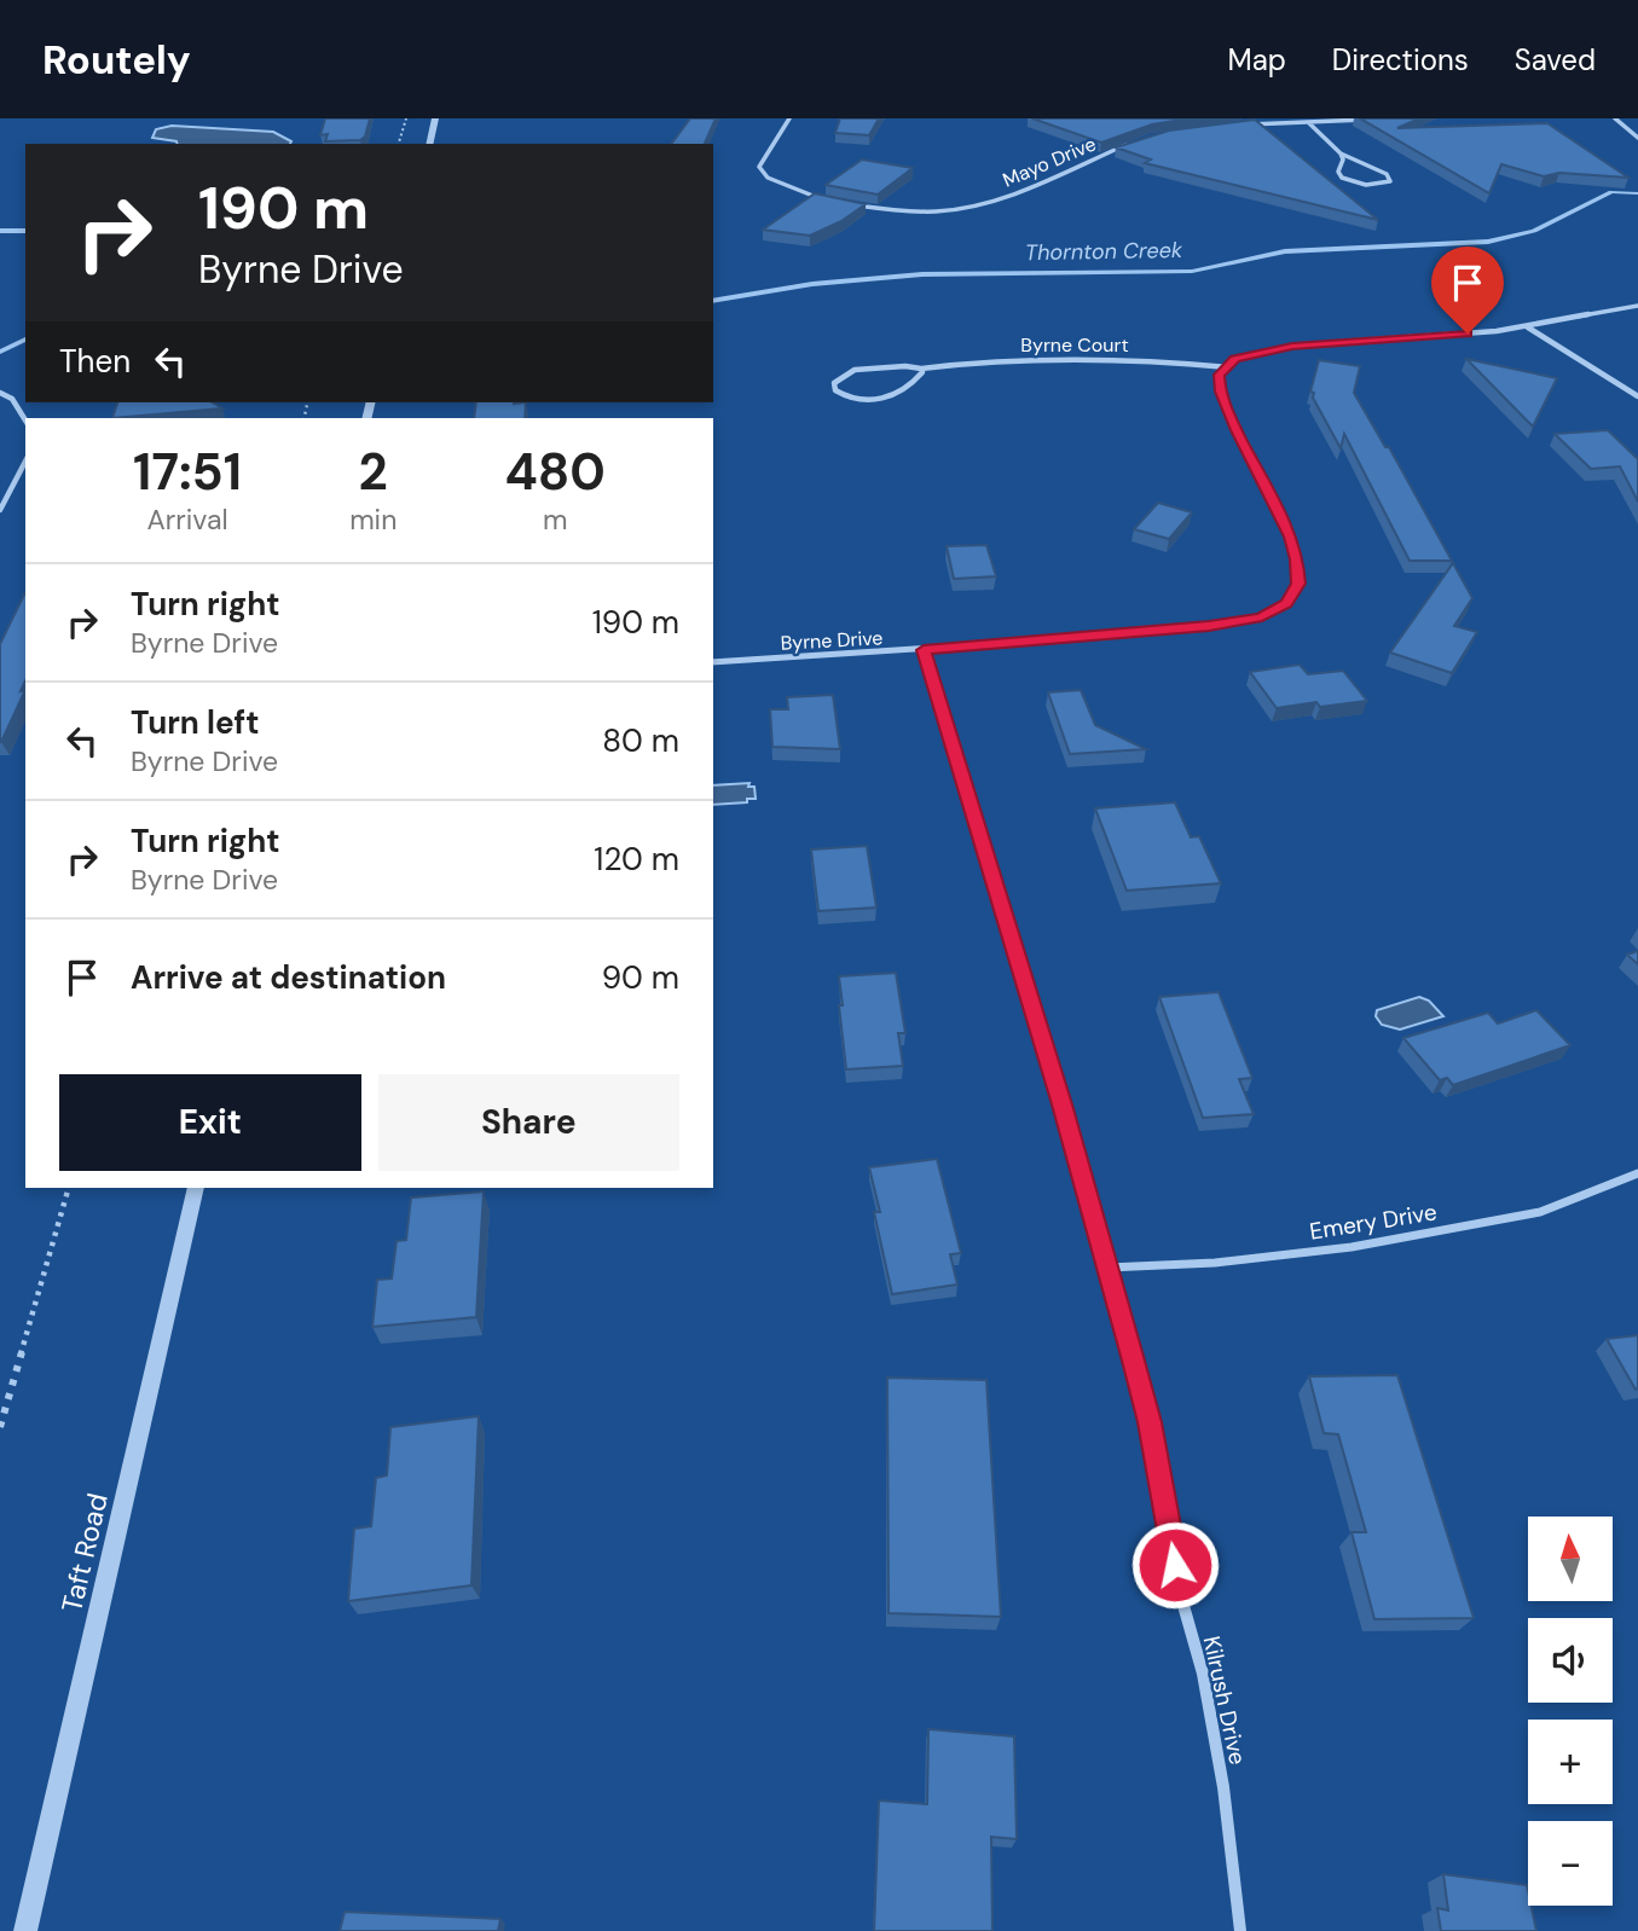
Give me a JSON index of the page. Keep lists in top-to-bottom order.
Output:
{
  "streets": {
    "street": [
      "Mayo Drive",
      "Byrne Court",
      "Byrne Drive",
      "Emery Drive",
      "Taft Road",
      "Kilrush Drive"
    ]
  },
  "crossings": [
    ["Byrne Court", "Byrne Drive"],
    ["Byrne Drive", "Kilrush Drive"],
    ["Emery Drive", "Kilrush Drive"]
  ],
  "water": ["Thornton Creek"],
  "north": "top",
  "page": {
    "header": "Routely",
    "nav": ["Map", "Directions", "Saved"],
    "turn": ["190 m", "Byrne Drive"],
    "then": "Then",
    "eta": [
      "17:51",
      "Arrival",
      "2",
      "min",
      "480",
      "m"
    ],
    "list": [
      {
        "name": "Turn right",
        "note": "Byrne Drive",
        "value": "190 m"
      },
      {
        "name": "Turn left",
        "note": "Byrne Drive",
        "value": "80 m"
      },
      {
        "name": "Turn right",
        "note": "Byrne Drive",
        "value": "120 m"
      },
      {
        "name": "Arrive at destination",
        "value": "90 m"
      }
    ],
    "buttons": ["Exit", "Share"],
    "map_buttons": ["+", "−"]
  }
}
